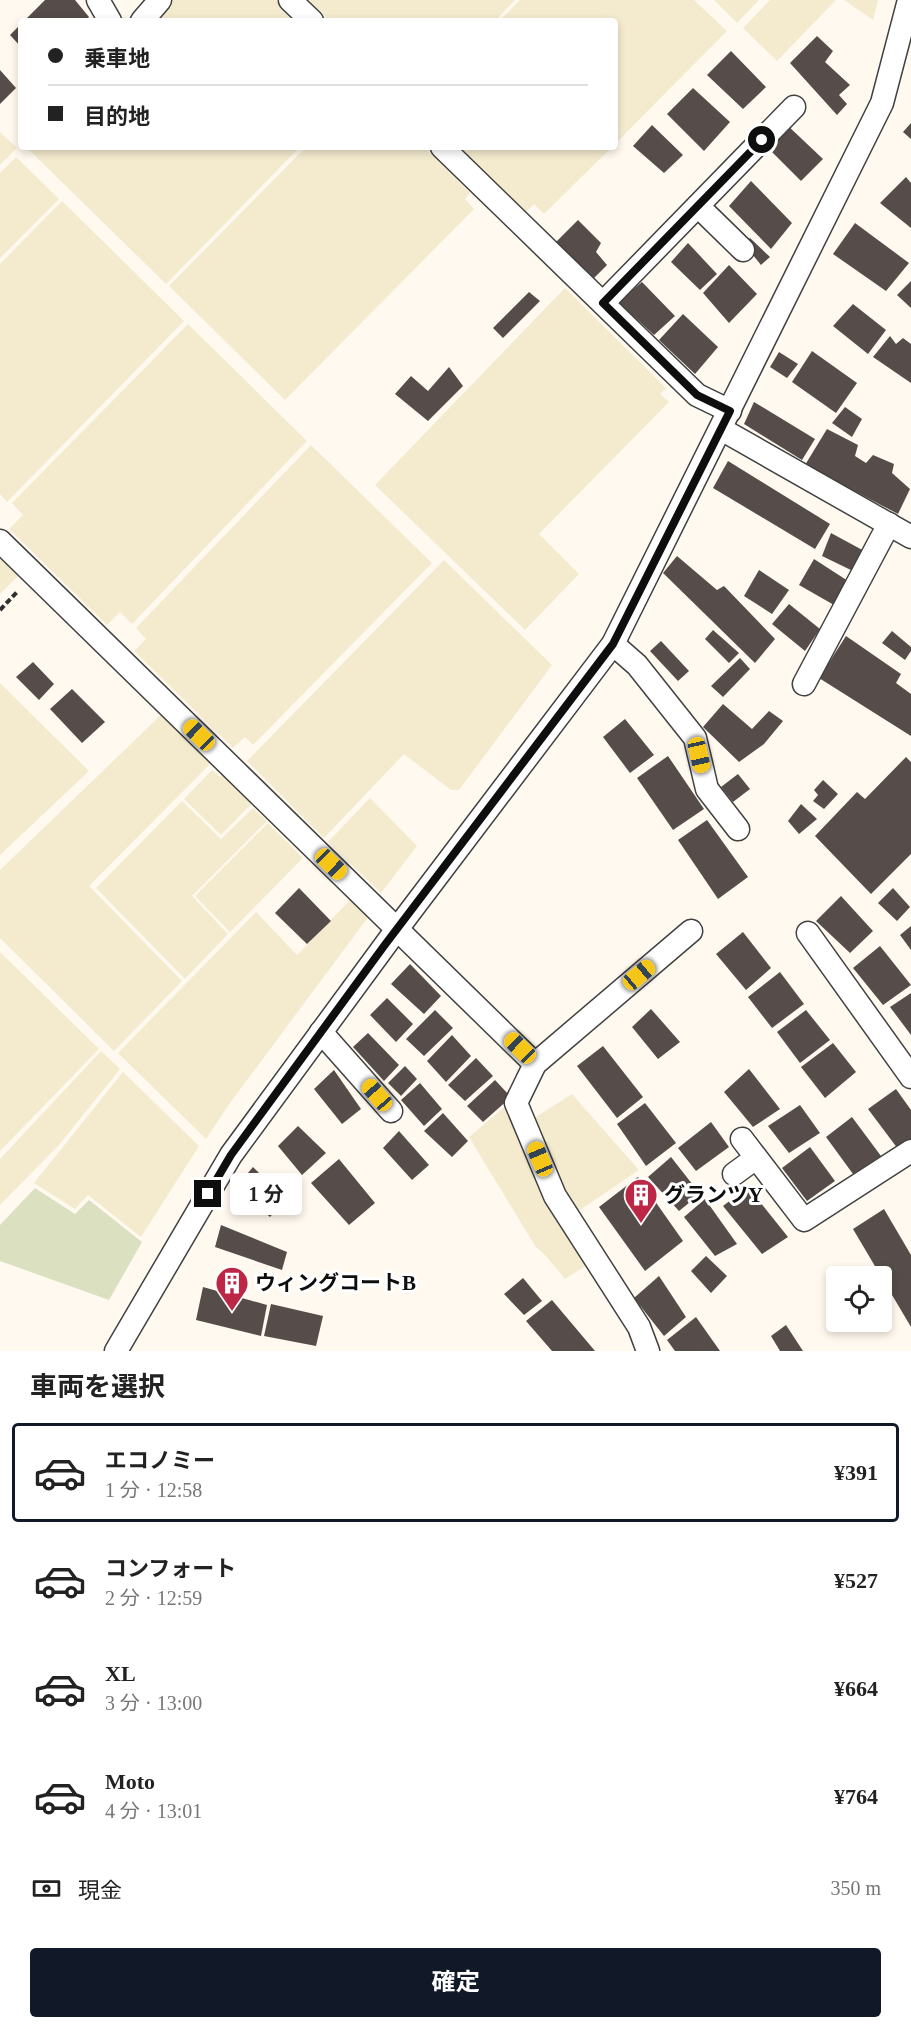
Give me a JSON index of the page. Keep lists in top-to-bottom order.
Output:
{
  "places": {
    "building": ["グランツY", "ウィングコートB"]
  },
  "page": {
    "banner": ["乗車地", "目的地"],
    "bubble": "1 分",
    "heading": "車両を選択",
    "list": [
      {
        "name": "エコノミー",
        "note": "1 分 · 12:58",
        "value": "¥391"
      },
      {
        "name": "コンフォート",
        "note": "2 分 · 12:59",
        "value": "¥527"
      },
      {
        "name": "XL",
        "note": "3 分 · 13:00",
        "value": "¥664"
      },
      {
        "name": "Moto",
        "note": "4 分 · 13:01",
        "value": "¥764"
      }
    ],
    "pay": ["現金", "350 m"],
    "buttons": "確定"
  }
}
